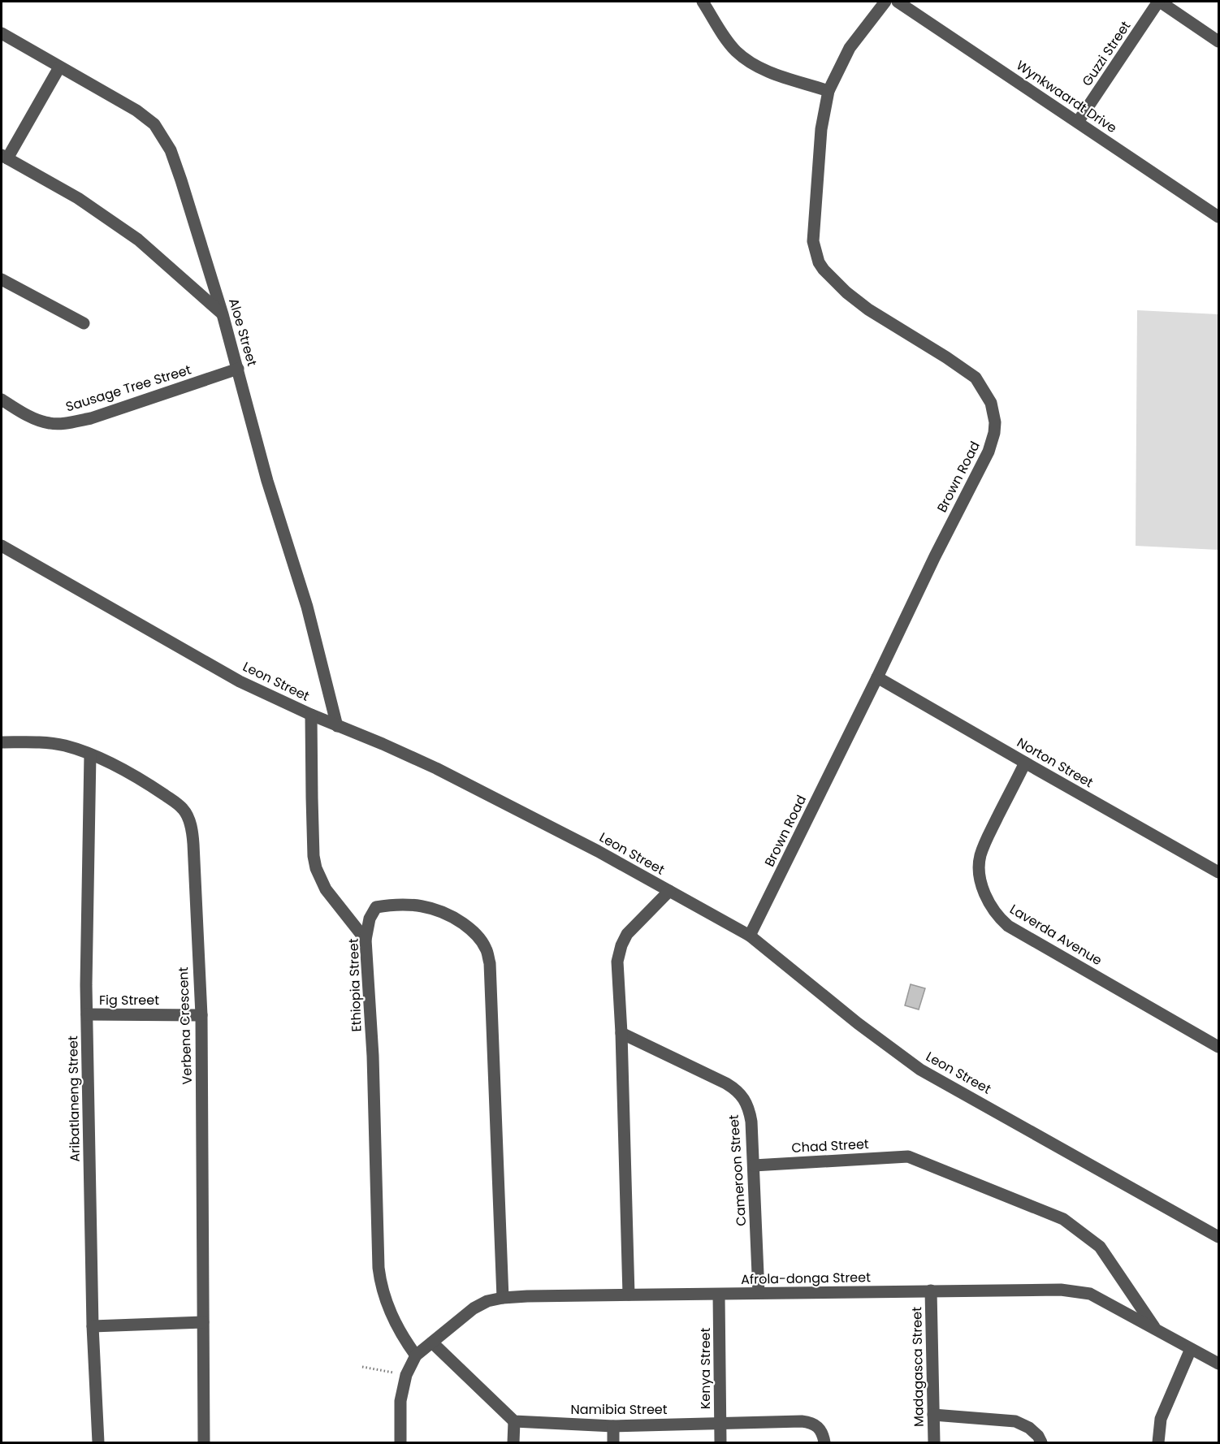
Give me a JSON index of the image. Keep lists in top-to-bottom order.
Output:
{
  "streets": {
    "street": [
      "Guzzi Street",
      "Wynkwaardt Drive",
      "Aloe Street",
      "Sausage Tree Street",
      "Brown Road",
      "Leon Street",
      "Norton Street",
      "Laverda Avenue",
      "Ethiopia Street",
      "Fig Street",
      "Verbena Crescent",
      "Aribatlaneng Street",
      "Chad Street",
      "Cameroon Street",
      "Afrola-donga Street",
      "Madagasca Street",
      "Kenya Street",
      "Namibia Street"
    ]
  },
  "crossings": [
    ["Guzzi Street", "Wynkwaardt Drive"],
    ["Aloe Street", "Sausage Tree Street"],
    ["Aloe Street", "Leon Street"],
    ["Brown Road", "Leon Street"],
    ["Brown Road", "Norton Street"],
    ["Norton Street", "Laverda Avenue"],
    ["Ethiopia Street", "Afrola-donga Street"],
    ["Fig Street", "Verbena Crescent"],
    ["Fig Street", "Aribatlaneng Street"],
    ["Verbena Crescent", "Aribatlaneng Street"],
    ["Chad Street", "Cameroon Street"],
    ["Chad Street", "Afrola-donga Street"],
    ["Cameroon Street", "Afrola-donga Street"],
    ["Afrola-donga Street", "Madagasca Street"],
    ["Afrola-donga Street", "Kenya Street"],
    ["Kenya Street", "Namibia Street"]
  ]
}
